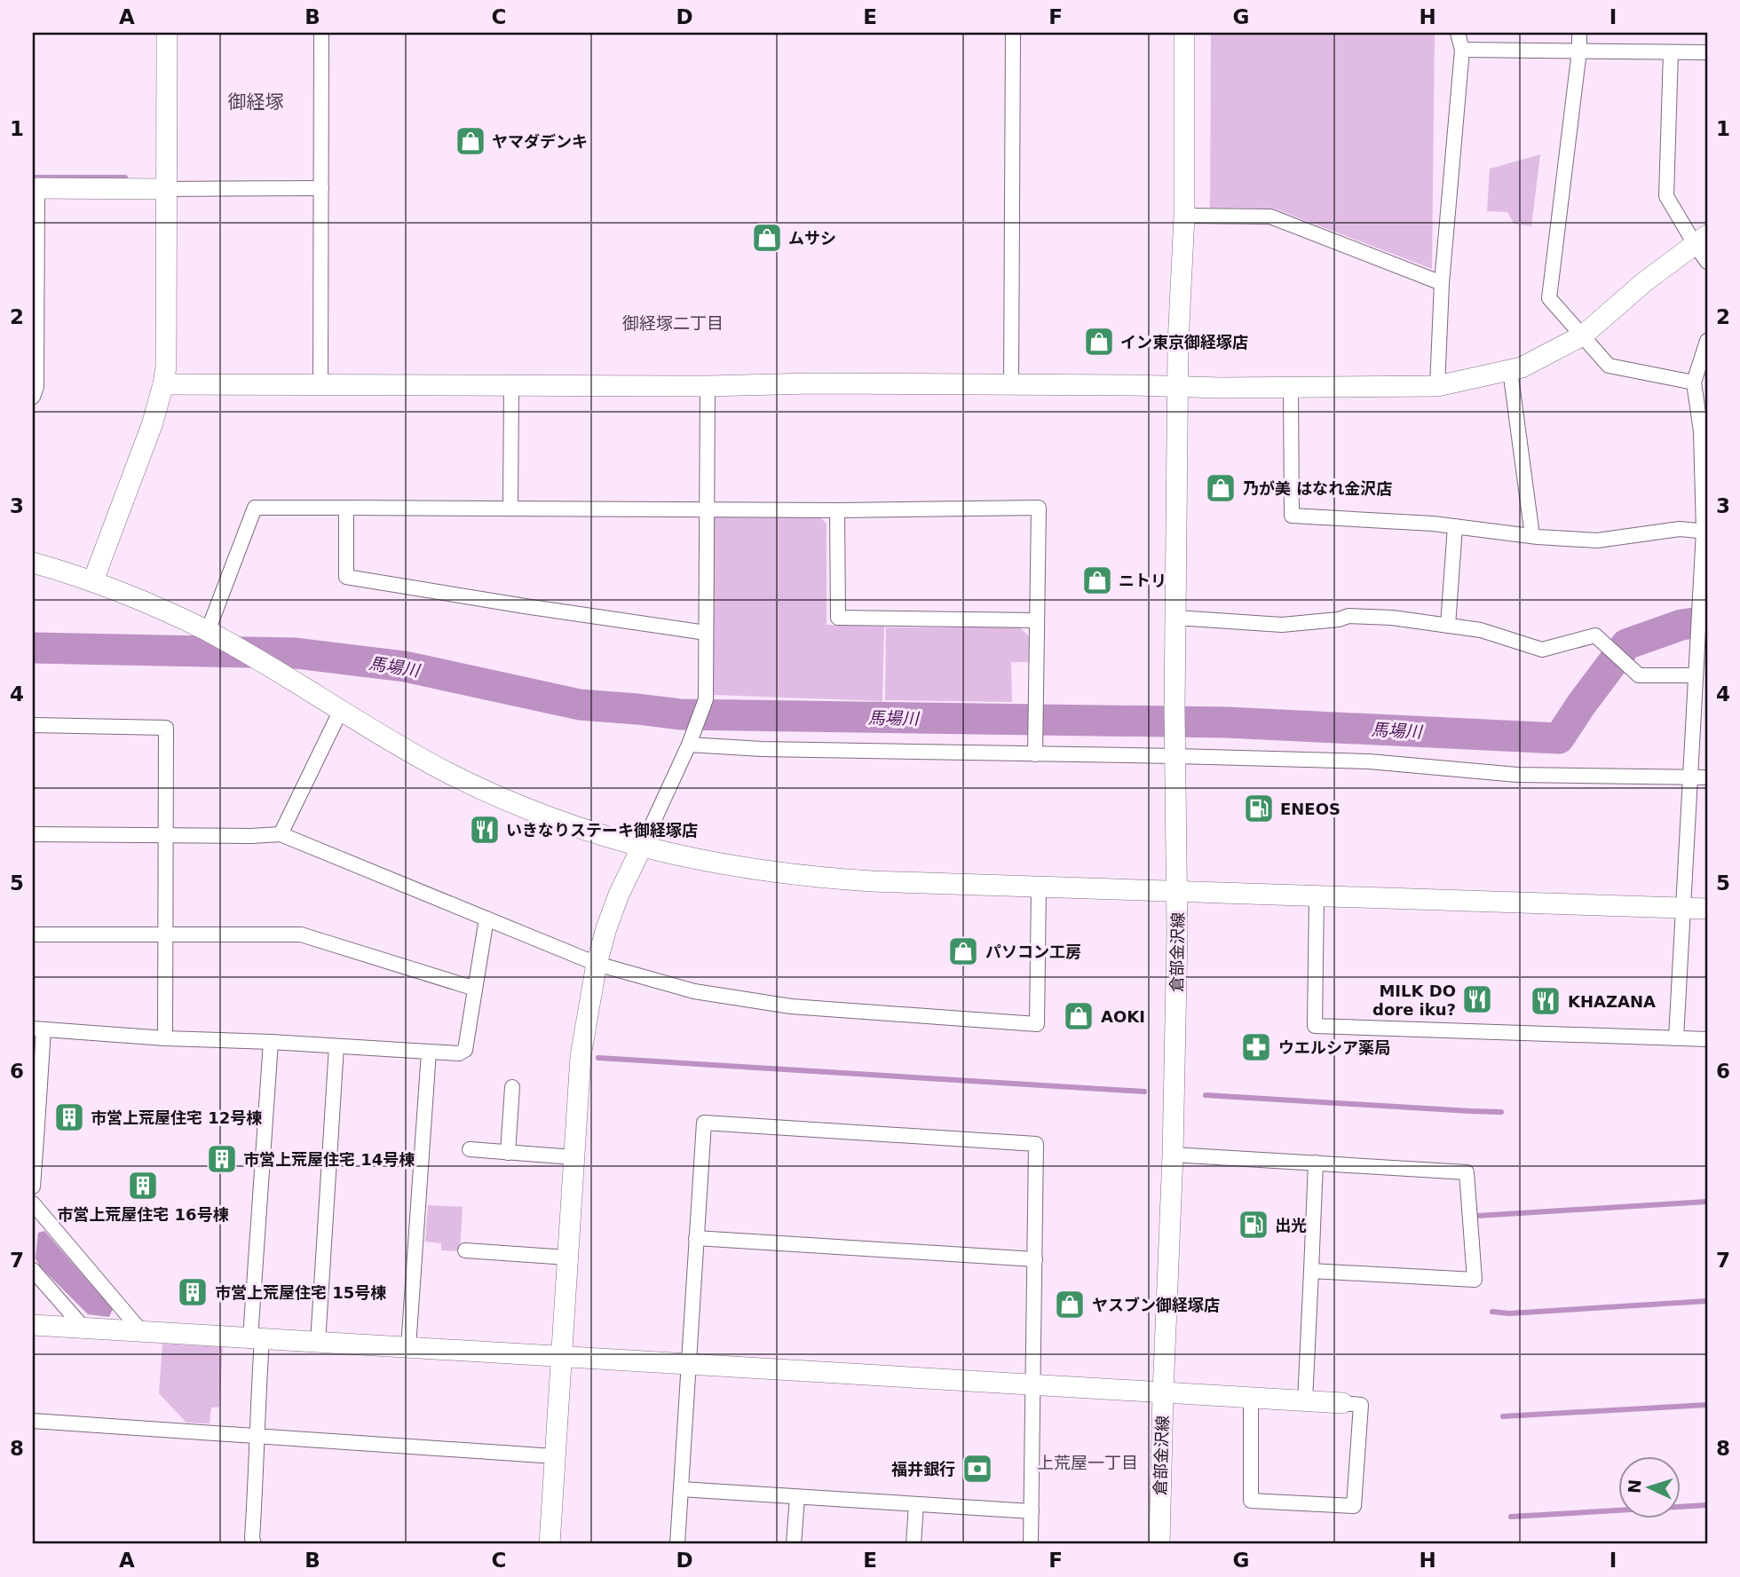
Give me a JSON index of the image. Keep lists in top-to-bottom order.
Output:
{
  "streets": {
    "street": ["倉部金沢線"]
  },
  "districts": ["御経塚", "御経塚二丁目", "上荒屋一丁目"],
  "water": ["馬場川"],
  "places": {
    "shop": [
      "ヤマダデンキ",
      "ムサシ",
      "イン東京御経塚店",
      "乃が美 はなれ金沢店",
      "ニトリ",
      "パソコン工房",
      "AOKI",
      "ヤスブン御経塚店"
    ],
    "fuel station": ["ENEOS", "出光"],
    "restaurant": ["いきなりステーキ御経塚店", "MILK DO dore iku?", "KHAZANA"],
    "pharmacy": ["ウエルシア薬局"],
    "building": [
      "市営上荒屋住宅 12号棟",
      "市営上荒屋住宅 14号棟",
      "市営上荒屋住宅 16号棟",
      "市営上荒屋住宅 15号棟"
    ],
    "bank": ["福井銀行"]
  },
  "north": "left",
  "grid": {
    "columns": [
      "A",
      "B",
      "C",
      "D",
      "E",
      "F",
      "G",
      "H",
      "I"
    ],
    "rows": [
      "1",
      "2",
      "3",
      "4",
      "5",
      "6",
      "7",
      "8"
    ]
  }
}
